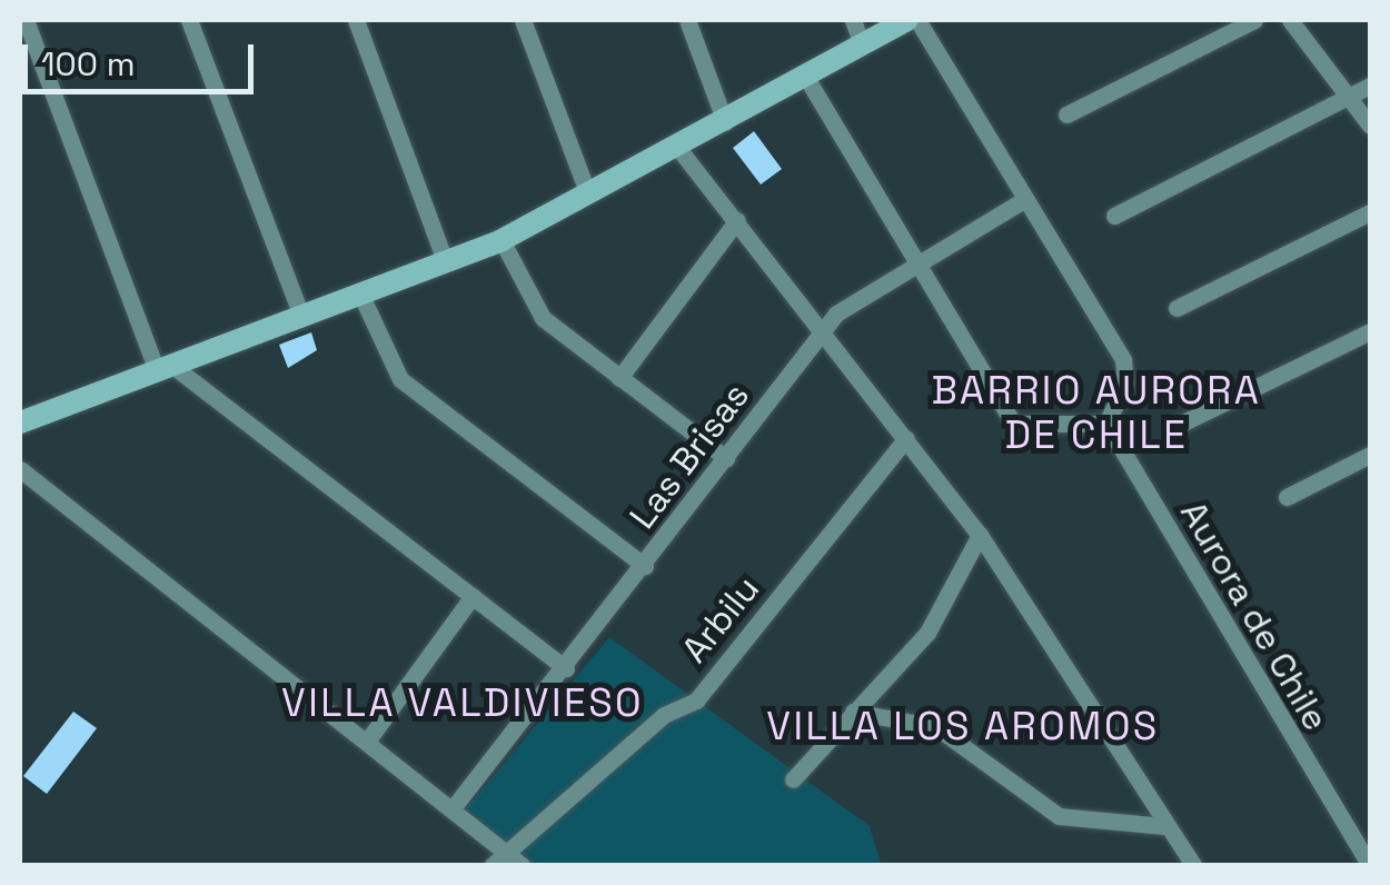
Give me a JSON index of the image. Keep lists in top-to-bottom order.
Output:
{
  "streets": {
    "street": ["Las Brisas", "Aurora de Chile", "Arbilu"]
  },
  "districts": ["BARRIO AURORA DE CHILE", "VILLA VALDIVIESO", "VILLA LOS AROMOS"],
  "scale_bar": "100 m"
}
